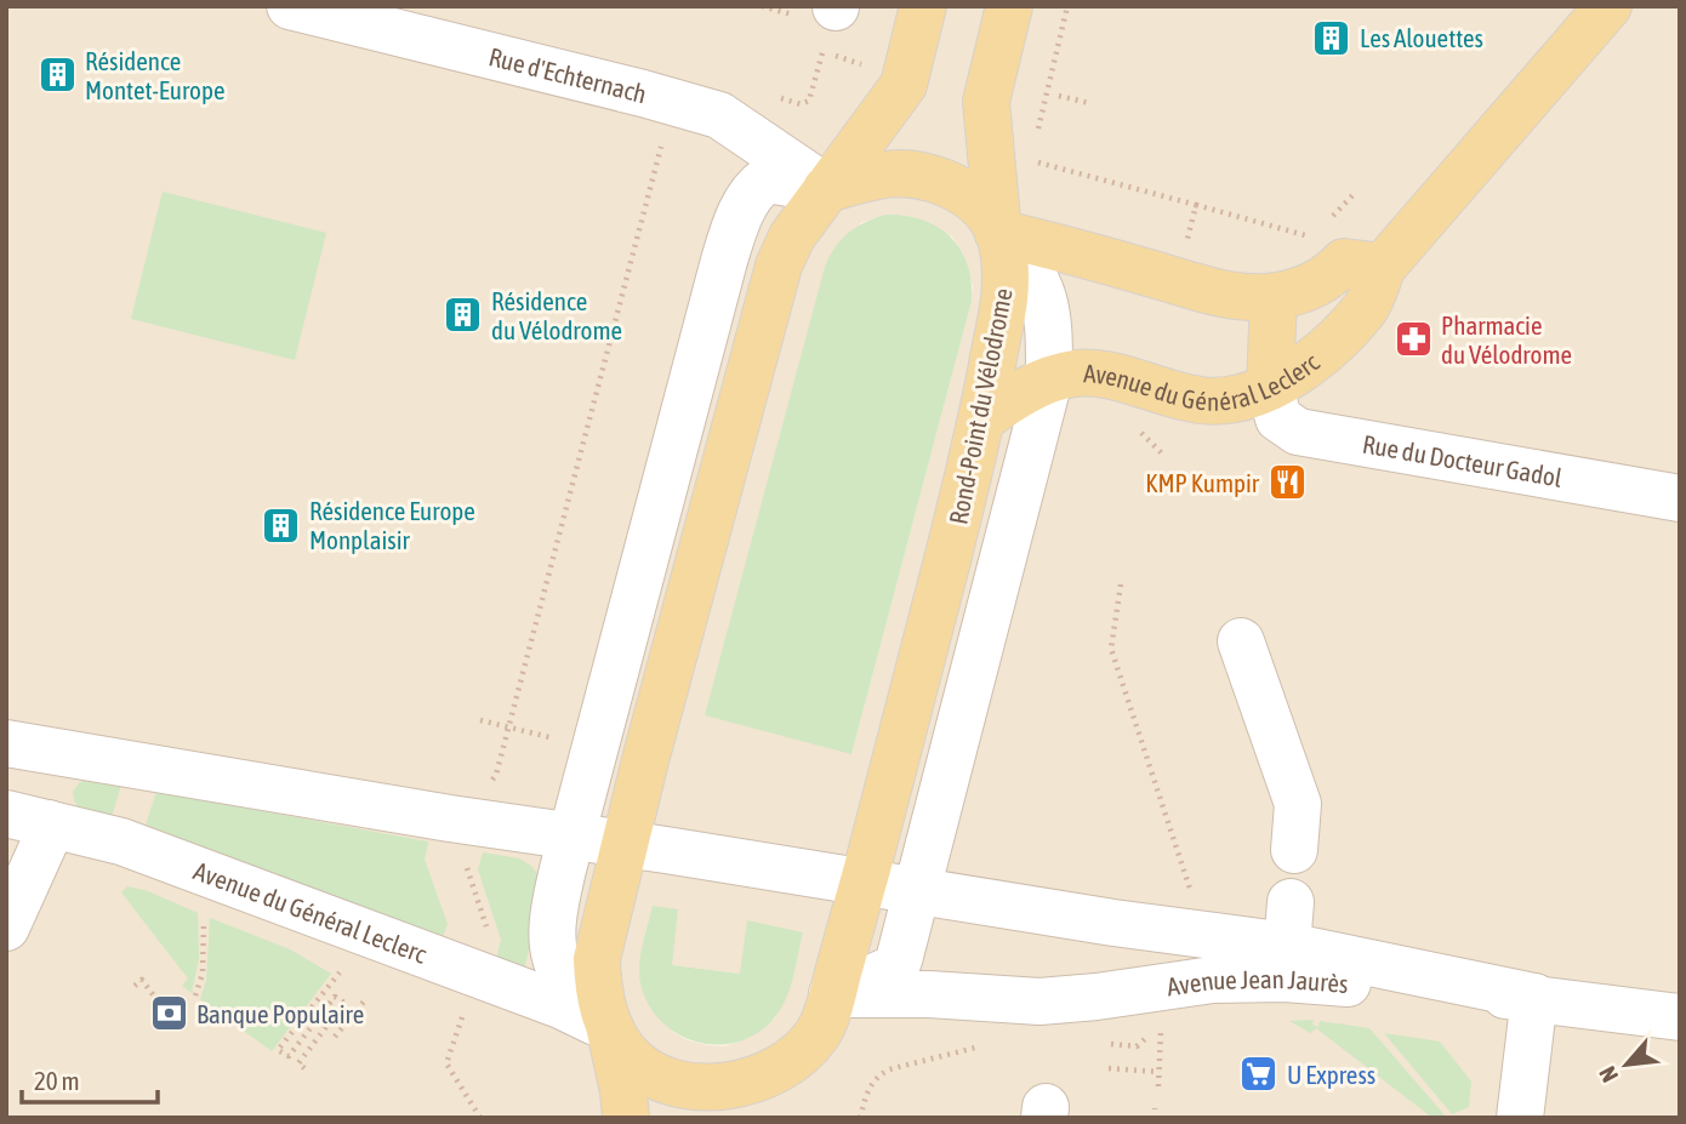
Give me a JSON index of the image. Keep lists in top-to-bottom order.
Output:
{
  "streets": {
    "main road": ["Avenue du Général Leclerc", "Rond-Point du Vélodrome"],
    "street": ["Rue d'Echternach", "Rue du Docteur Gadol", "Avenue Jean Jaurès"]
  },
  "crossings": [
    ["Rue d'Echternach", "Rond-Point du Vélodrome"],
    ["Avenue du Général Leclerc", "Rond-Point du Vélodrome"],
    ["Avenue du Général Leclerc", "Rue du Docteur Gadol"],
    ["Rond-Point du Vélodrome", "Avenue Jean Jaurès"]
  ],
  "places": {
    "building": [
      "Les Alouettes",
      "Résidence Montet-Europe",
      "Résidence du Vélodrome",
      "Résidence Europe Monplaisir"
    ],
    "pharmacy": ["Pharmacie du Vélodrome"],
    "restaurant": ["KMP Kumpir"],
    "bank": ["Banque Populaire"],
    "supermarket": ["U Express"]
  },
  "scale_bar": "20 m",
  "north": "bottom left"
}
